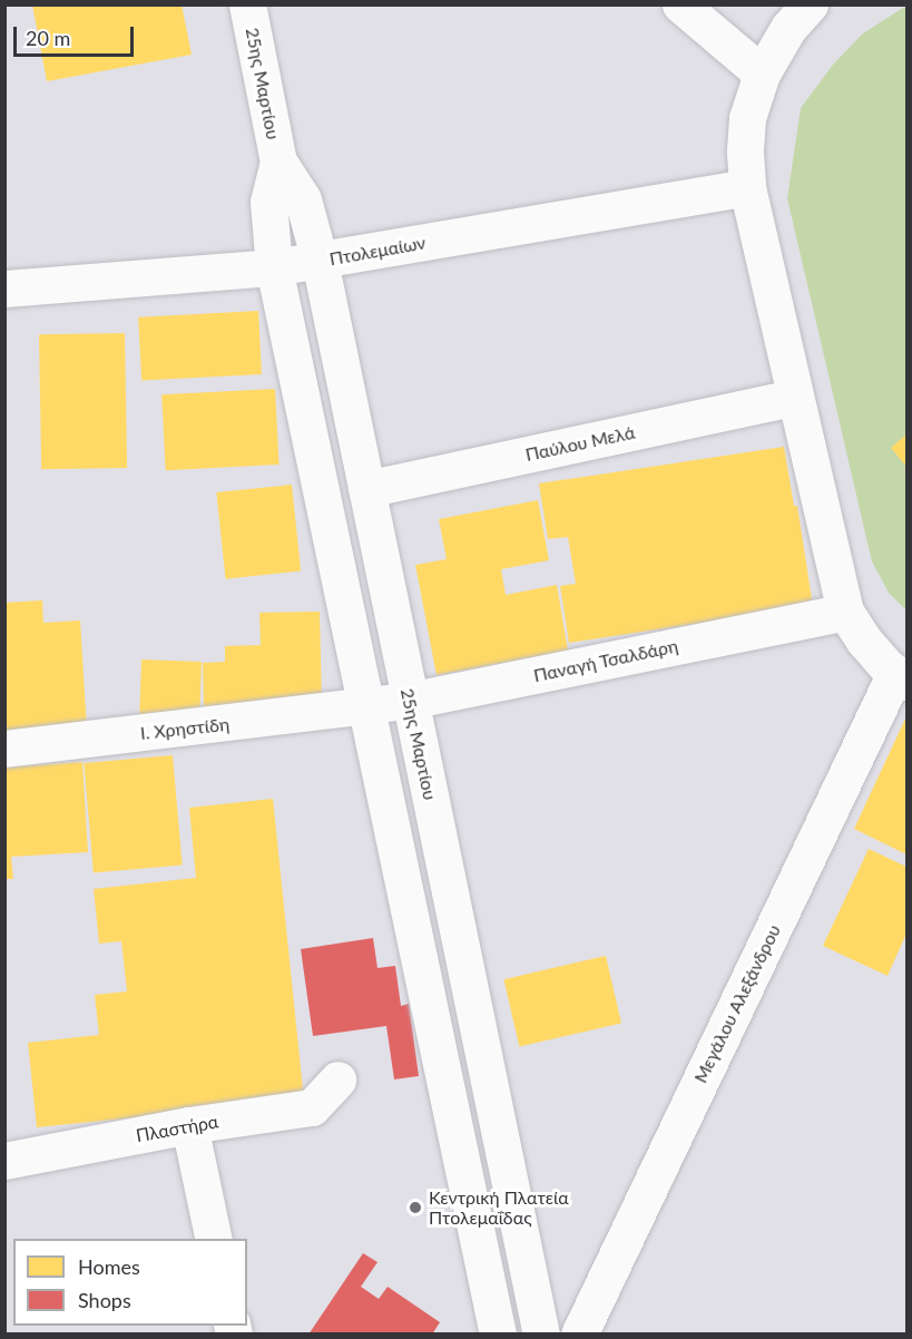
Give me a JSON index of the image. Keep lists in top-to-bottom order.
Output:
{
  "streets": {
    "street": [
      "25ης Μαρτίου",
      "Πτολεμαίων",
      "Παύλου Μελά",
      "Παναγή Τσαλδάρη",
      "Ι. Χρηστίδη",
      "Μεγάλου Αλεξάνδρου",
      "Πλαστήρα"
    ]
  },
  "crossings": [
    ["25ης Μαρτίου", "Πτολεμαίων"],
    ["25ης Μαρτίου", "Παύλου Μελά"],
    ["25ης Μαρτίου", "Παναγή Τσαλδάρη"],
    ["25ης Μαρτίου", "Ι. Χρηστίδη"],
    ["Παναγή Τσαλδάρη", "Ι. Χρηστίδη"]
  ],
  "places": ["Κεντρική Πλατεία Πτολεμαΐδας"],
  "legend": ["Homes", "Shops"],
  "scale_bar": "20 m"
}
